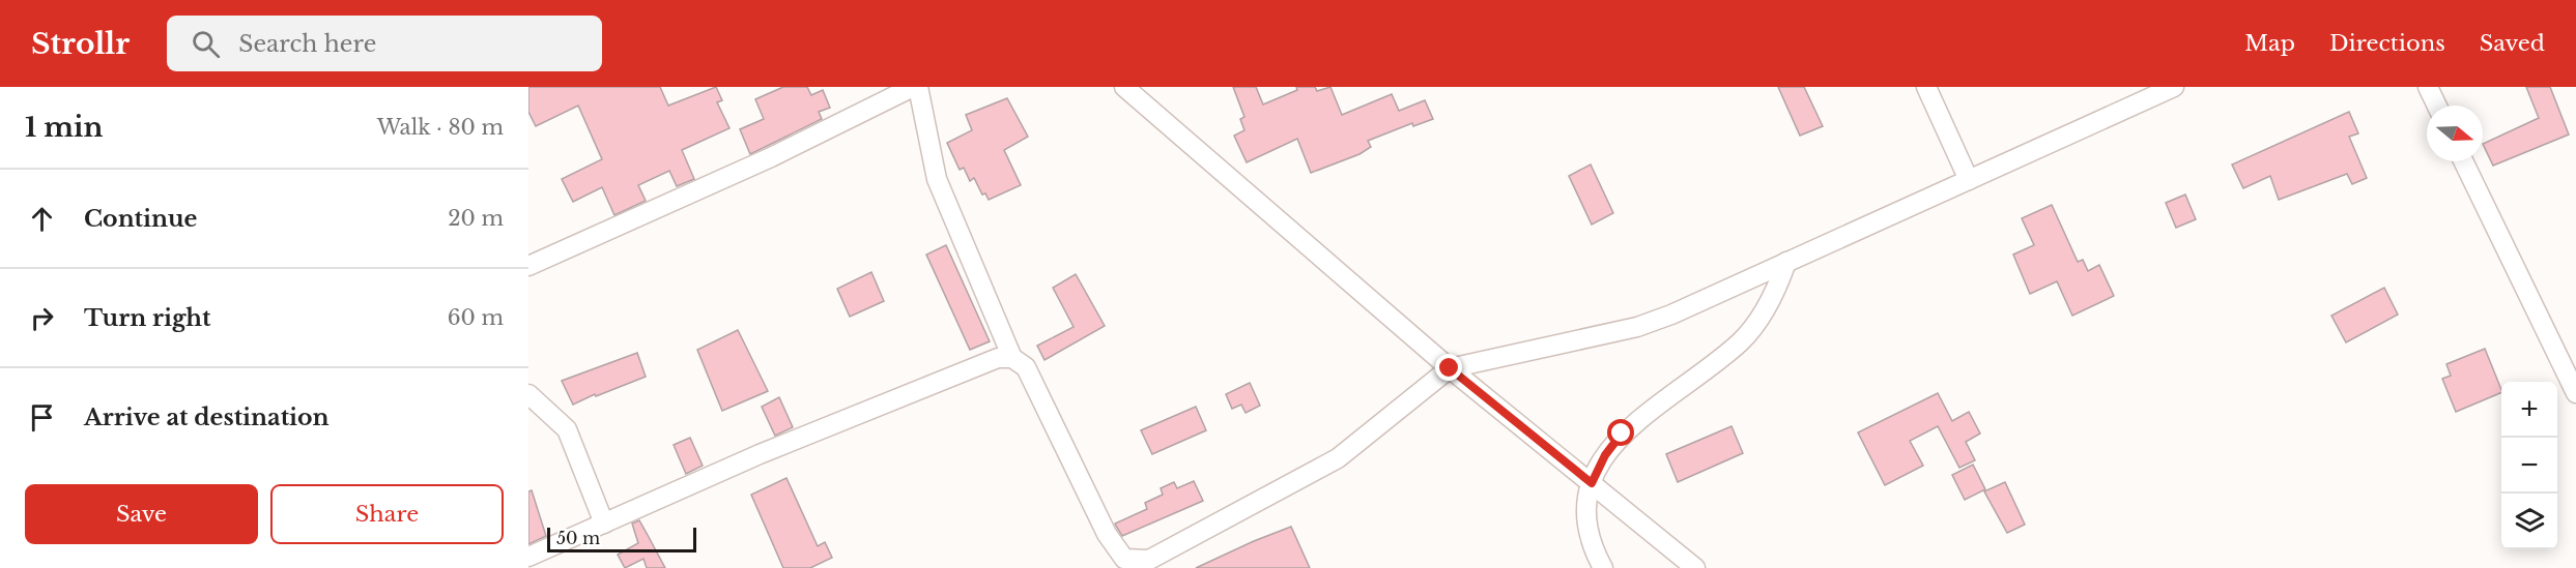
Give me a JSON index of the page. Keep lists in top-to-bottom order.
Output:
{
  "scale_bar": "50 m",
  "north": "right",
  "page": {
    "header": "Strollr",
    "search": "Search here",
    "nav": ["Map", "Directions", "Saved"],
    "heading": ["1 min", "Walk · 80 m"],
    "list": [
      ["Continue", "20 m"],
      ["Turn right", "60 m"],
      "Arrive at destination"
    ],
    "map_buttons": ["+", "−"],
    "buttons": ["Save", "Share"],
    "scale": "50 m"
  }
}
